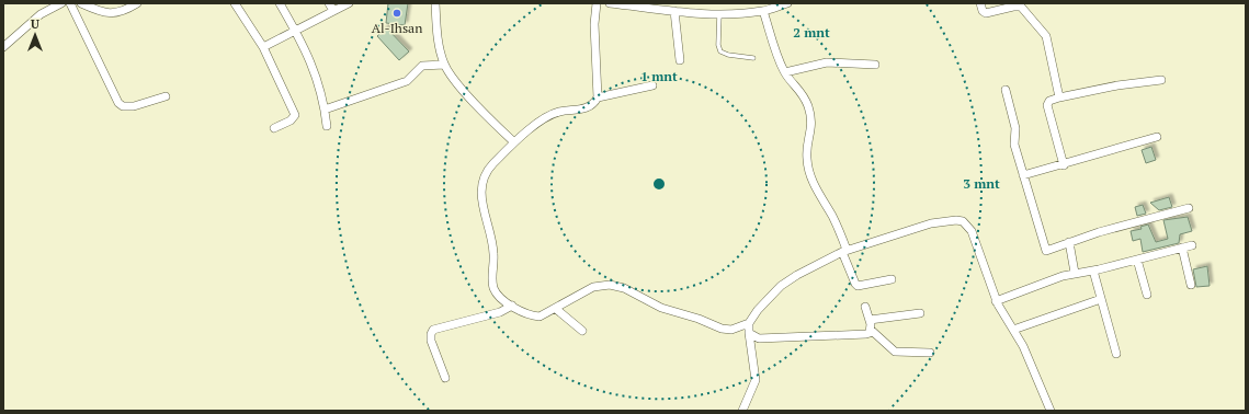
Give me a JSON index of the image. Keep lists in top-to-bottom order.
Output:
{
  "places": ["Al-Ihsan"],
  "north": "top",
  "rings": ["2 mnt", "1 mnt", "3 mnt"]
}
